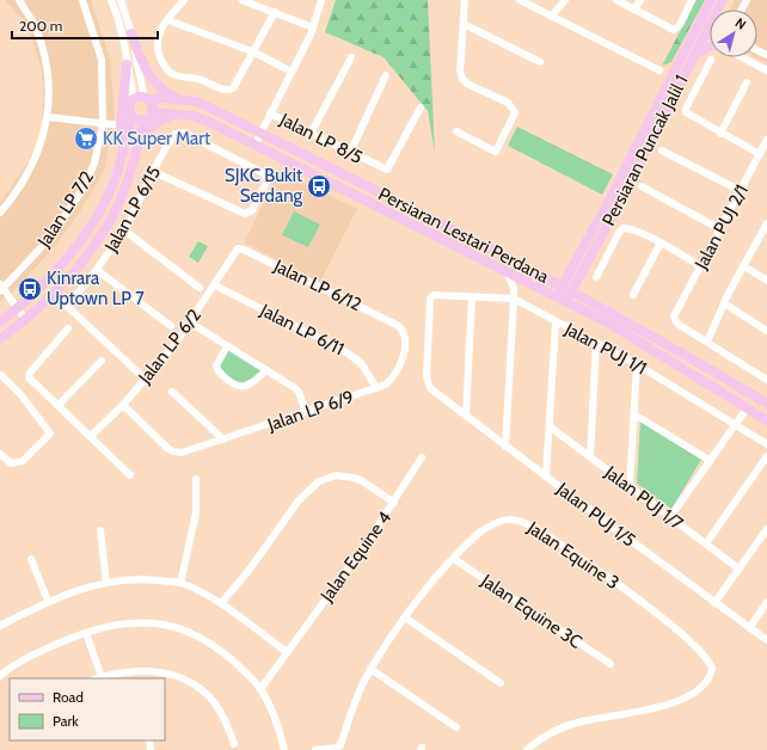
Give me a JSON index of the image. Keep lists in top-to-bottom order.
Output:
{
  "streets": {
    "main road": ["Persiaran Puncak Jalil 1", "Persiaran Lestari Perdana"],
    "street": [
      "Jalan LP 8/5",
      "Jalan LP 7/2",
      "Jalan LP 6/15",
      "Jalan PUJ 2/1",
      "Jalan LP 6/12",
      "Jalan LP 6/11",
      "Jalan LP 6/2",
      "Jalan PUJ 1/1",
      "Jalan LP 6/9",
      "Jalan PUJ 1/7",
      "Jalan PUJ 1/5",
      "Jalan Equine 3",
      "Jalan Equine 4",
      "Jalan Equine 3C"
    ]
  },
  "crossings": [
    ["Persiaran Puncak Jalil 1", "Persiaran Lestari Perdana"],
    ["Jalan LP 6/12", "Jalan LP 6/2"],
    ["Jalan LP 6/12", "Jalan LP 6/9"],
    ["Jalan LP 6/11", "Jalan LP 6/2"],
    ["Jalan LP 6/11", "Jalan LP 6/9"],
    ["Jalan LP 6/2", "Jalan LP 6/9"],
    ["Jalan PUJ 1/1", "Jalan PUJ 1/5"],
    ["Jalan Equine 3", "Jalan Equine 3C"]
  ],
  "places": {
    "supermarket": ["KK Super Mart"],
    "bus stop": ["SJKC Bukit Serdang", "Kinrara Uptown LP 7"]
  },
  "legend": ["Road", "Park"],
  "scale_bar": "200 m",
  "north": "top right"
}
